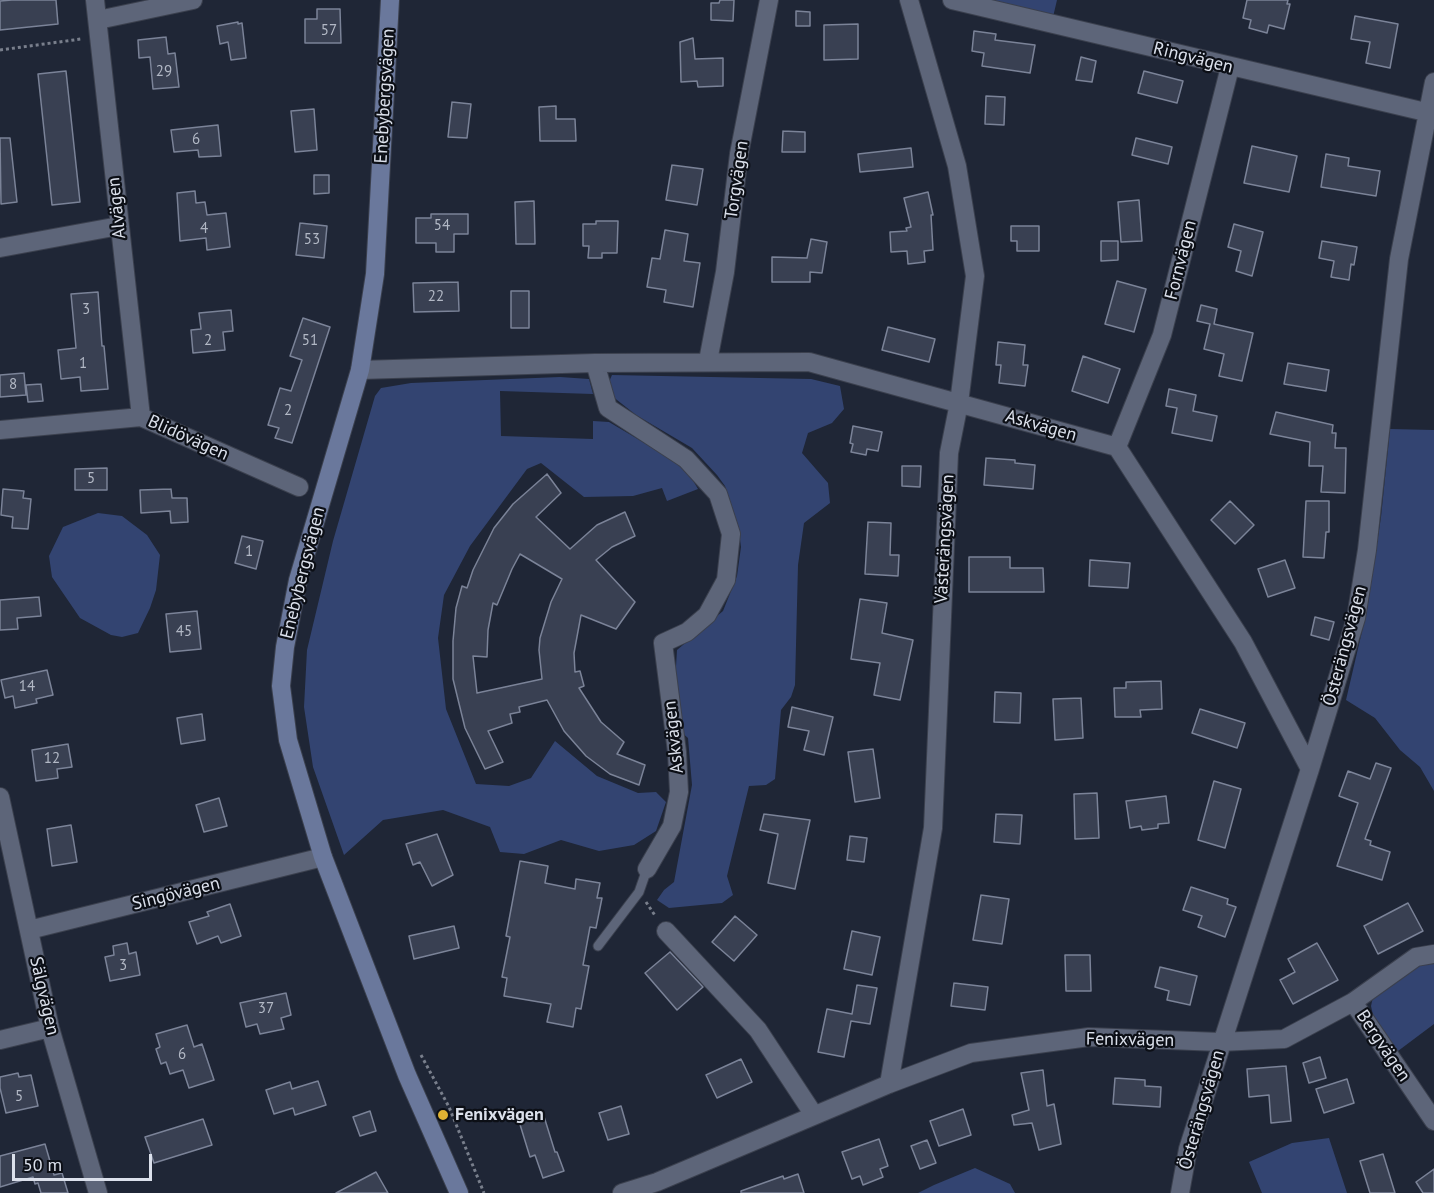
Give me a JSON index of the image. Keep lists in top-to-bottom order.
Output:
{
  "streets": {
    "main road": ["Enebybergsvägen"],
    "street": [
      "Ringvägen",
      "Torgvägen",
      "Alvägen",
      "Fornvägen",
      "Askvägen",
      "Blidövägen",
      "Västerängsvägen",
      "Österängsvägen",
      "Singövägen",
      "Sälgvägen",
      "Fenixvägen",
      "Bergvägen"
    ]
  },
  "crossings": [
    ["Ringvägen", "Fornvägen"],
    ["Ringvägen", "Österängsvägen"],
    ["Enebybergsvägen", "Askvägen"],
    ["Enebybergsvägen", "Singövägen"],
    ["Torgvägen", "Askvägen"],
    ["Alvägen", "Blidövägen"],
    ["Fornvägen", "Askvägen"],
    ["Askvägen", "Västerängsvägen"],
    ["Västerängsvägen", "Fenixvägen"],
    ["Österängsvägen", "Fenixvägen"],
    ["Singövägen", "Sälgvägen"],
    ["Fenixvägen", "Bergvägen"]
  ],
  "places": ["Fenixvägen"],
  "house_numbers": [
    "57",
    "29",
    "6",
    "54",
    "4",
    "53",
    "22",
    "3",
    "2",
    "51",
    "1",
    "8",
    "2",
    "5",
    "1",
    "45",
    "14",
    "12",
    "3",
    "37",
    "6",
    "5"
  ],
  "scale_bar": "50 m"
}
